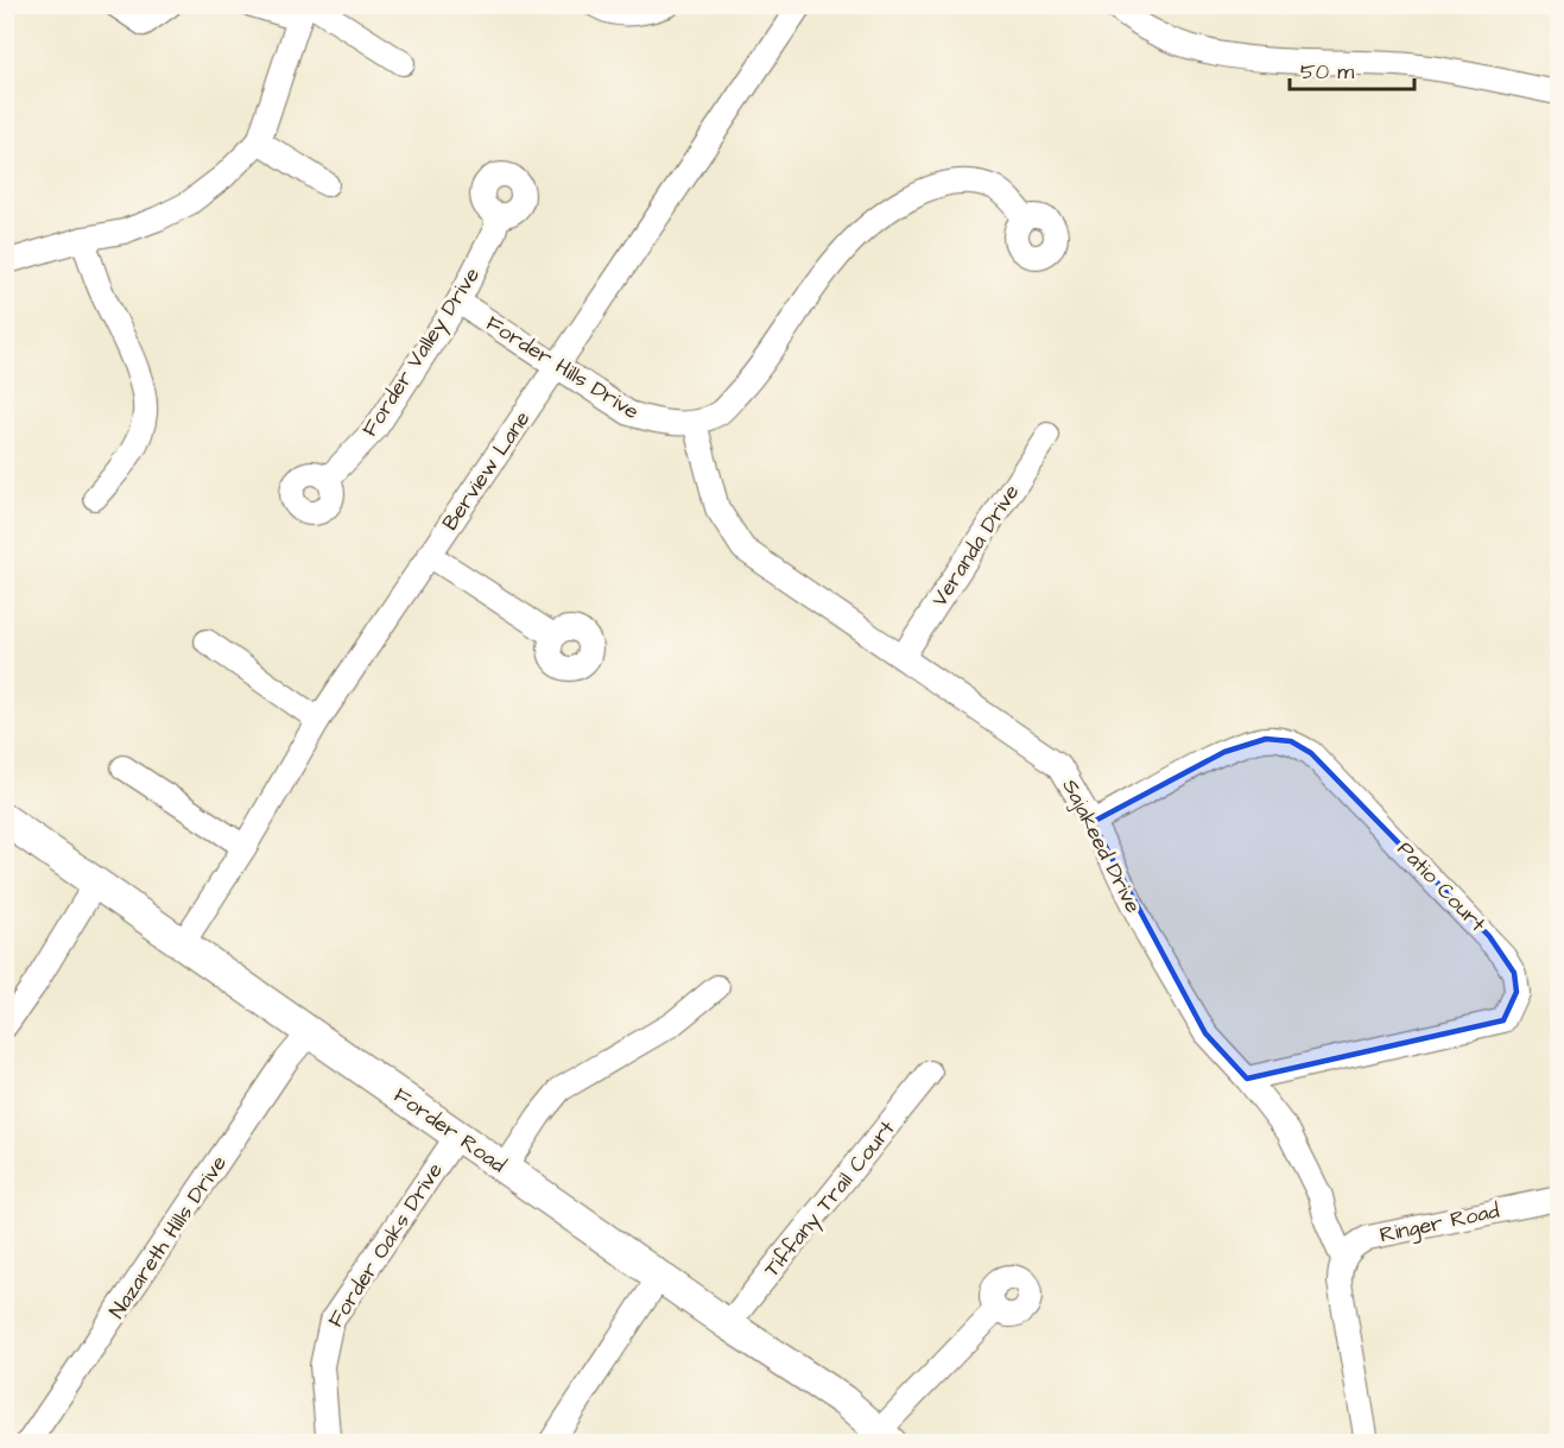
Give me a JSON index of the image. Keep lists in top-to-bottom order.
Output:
{
  "streets": {
    "main road": ["Forder Road"],
    "street": [
      "Forder Valley Drive",
      "Forder Hills Drive",
      "Berview Lane",
      "Veranda Drive",
      "Sajakeed Drive",
      "Patio Court",
      "Tiffany Trail Court",
      "Ringer Road",
      "Nazareth Hills Drive",
      "Forder Oaks Drive"
    ]
  },
  "crossings": [
    ["Forder Valley Drive", "Forder Hills Drive"],
    ["Forder Hills Drive", "Berview Lane"],
    ["Forder Hills Drive", "Sajakeed Drive"],
    ["Berview Lane", "Forder Road"],
    ["Veranda Drive", "Sajakeed Drive"],
    ["Sajakeed Drive", "Patio Court"],
    ["Sajakeed Drive", "Ringer Road"],
    ["Forder Road", "Tiffany Trail Court"],
    ["Forder Road", "Nazareth Hills Drive"],
    ["Forder Road", "Forder Oaks Drive"]
  ],
  "scale_bar": "50 m"
}
